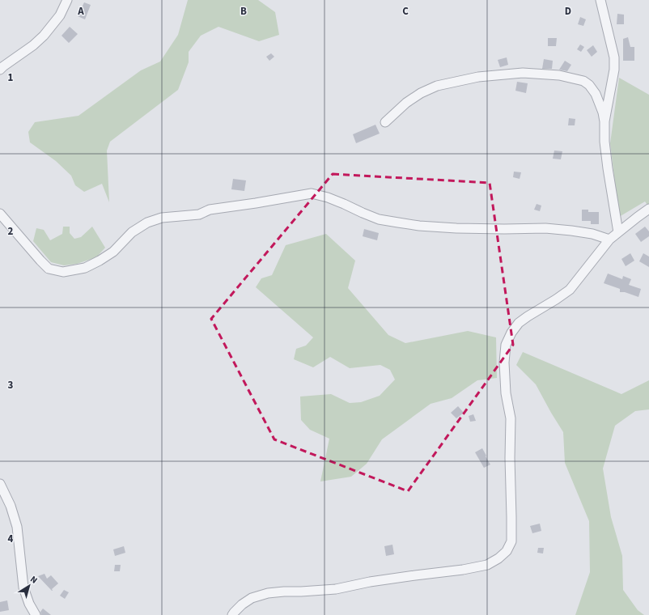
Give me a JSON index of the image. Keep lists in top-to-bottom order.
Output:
{
  "north": "top right",
  "grid": {
    "columns": [
      "A",
      "B",
      "C",
      "D"
    ],
    "rows": [
      "1",
      "2",
      "3",
      "4"
    ]
  }
}
